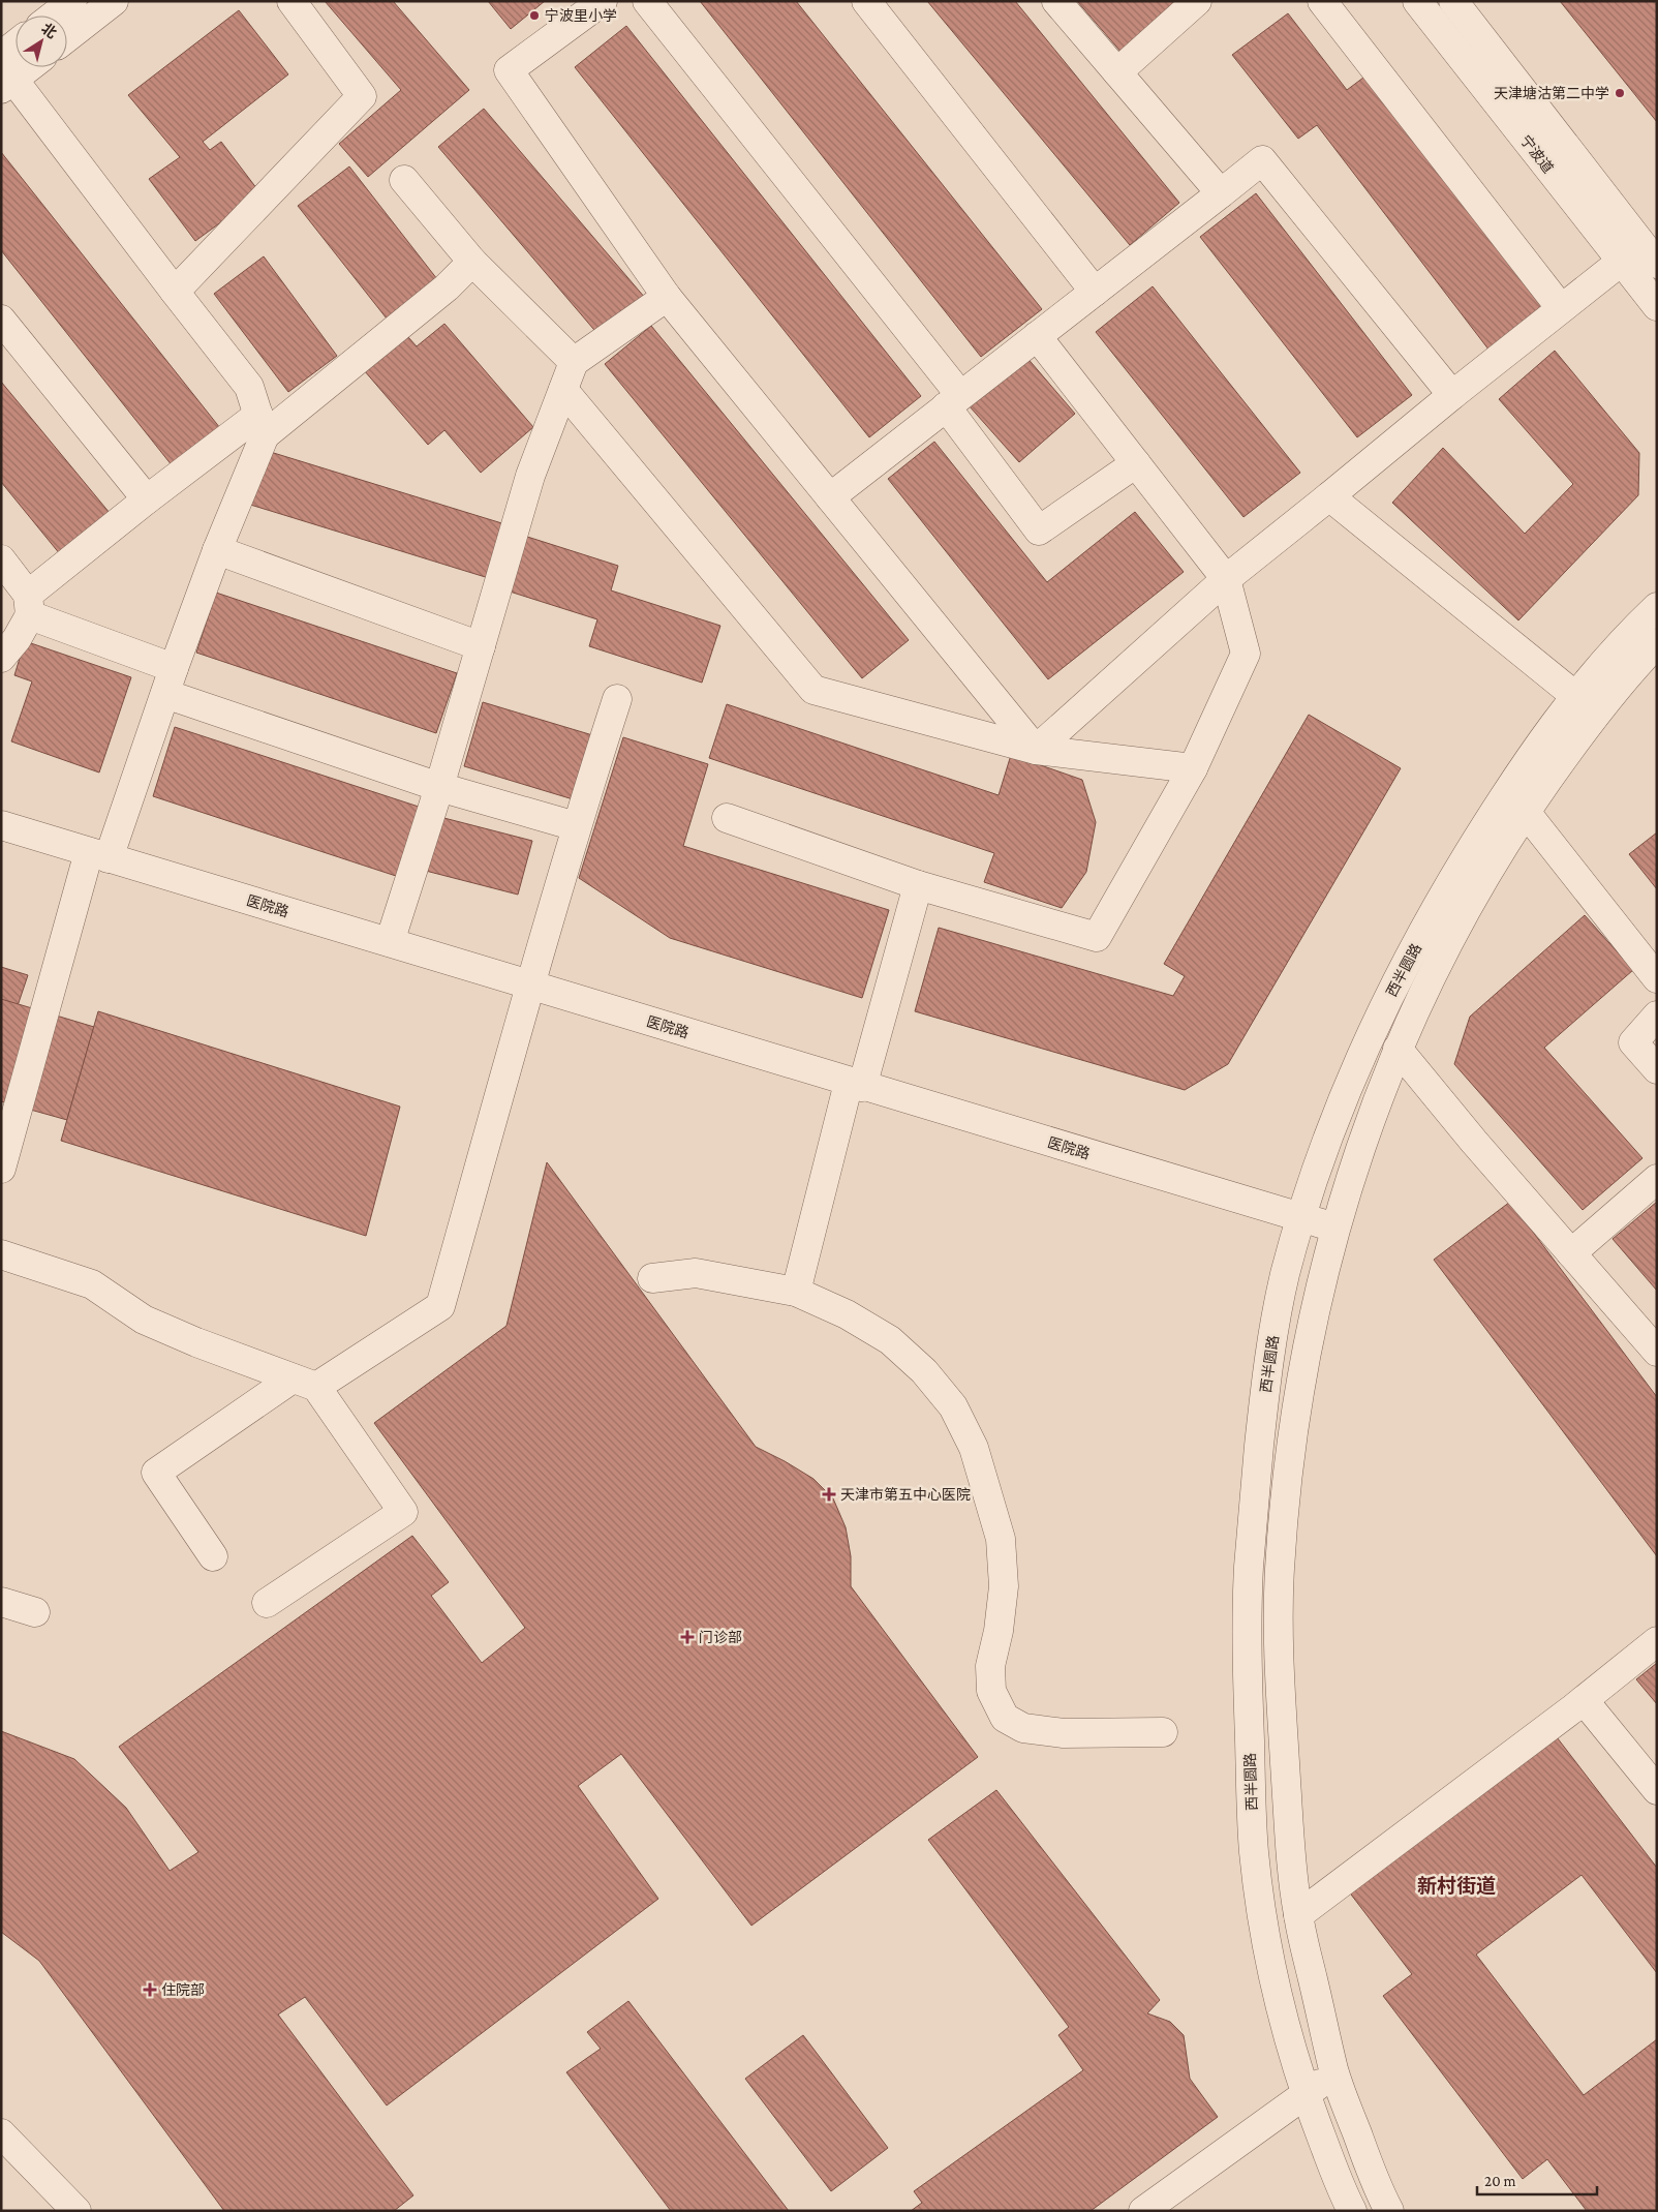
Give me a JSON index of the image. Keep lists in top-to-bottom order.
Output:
{
  "streets": {
    "street": ["宁波道", "医院路", "西半圆路"]
  },
  "crossings": [
    ["医院路", "西半圆路"]
  ],
  "districts": ["新村街道"],
  "places": {
    "other": ["宁波里小学", "天津塘沽第二中学"],
    "health": ["天津市第五中心医院", "门诊部", "住院部"]
  },
  "scale_bar": "20 m",
  "north": "top right"
}
